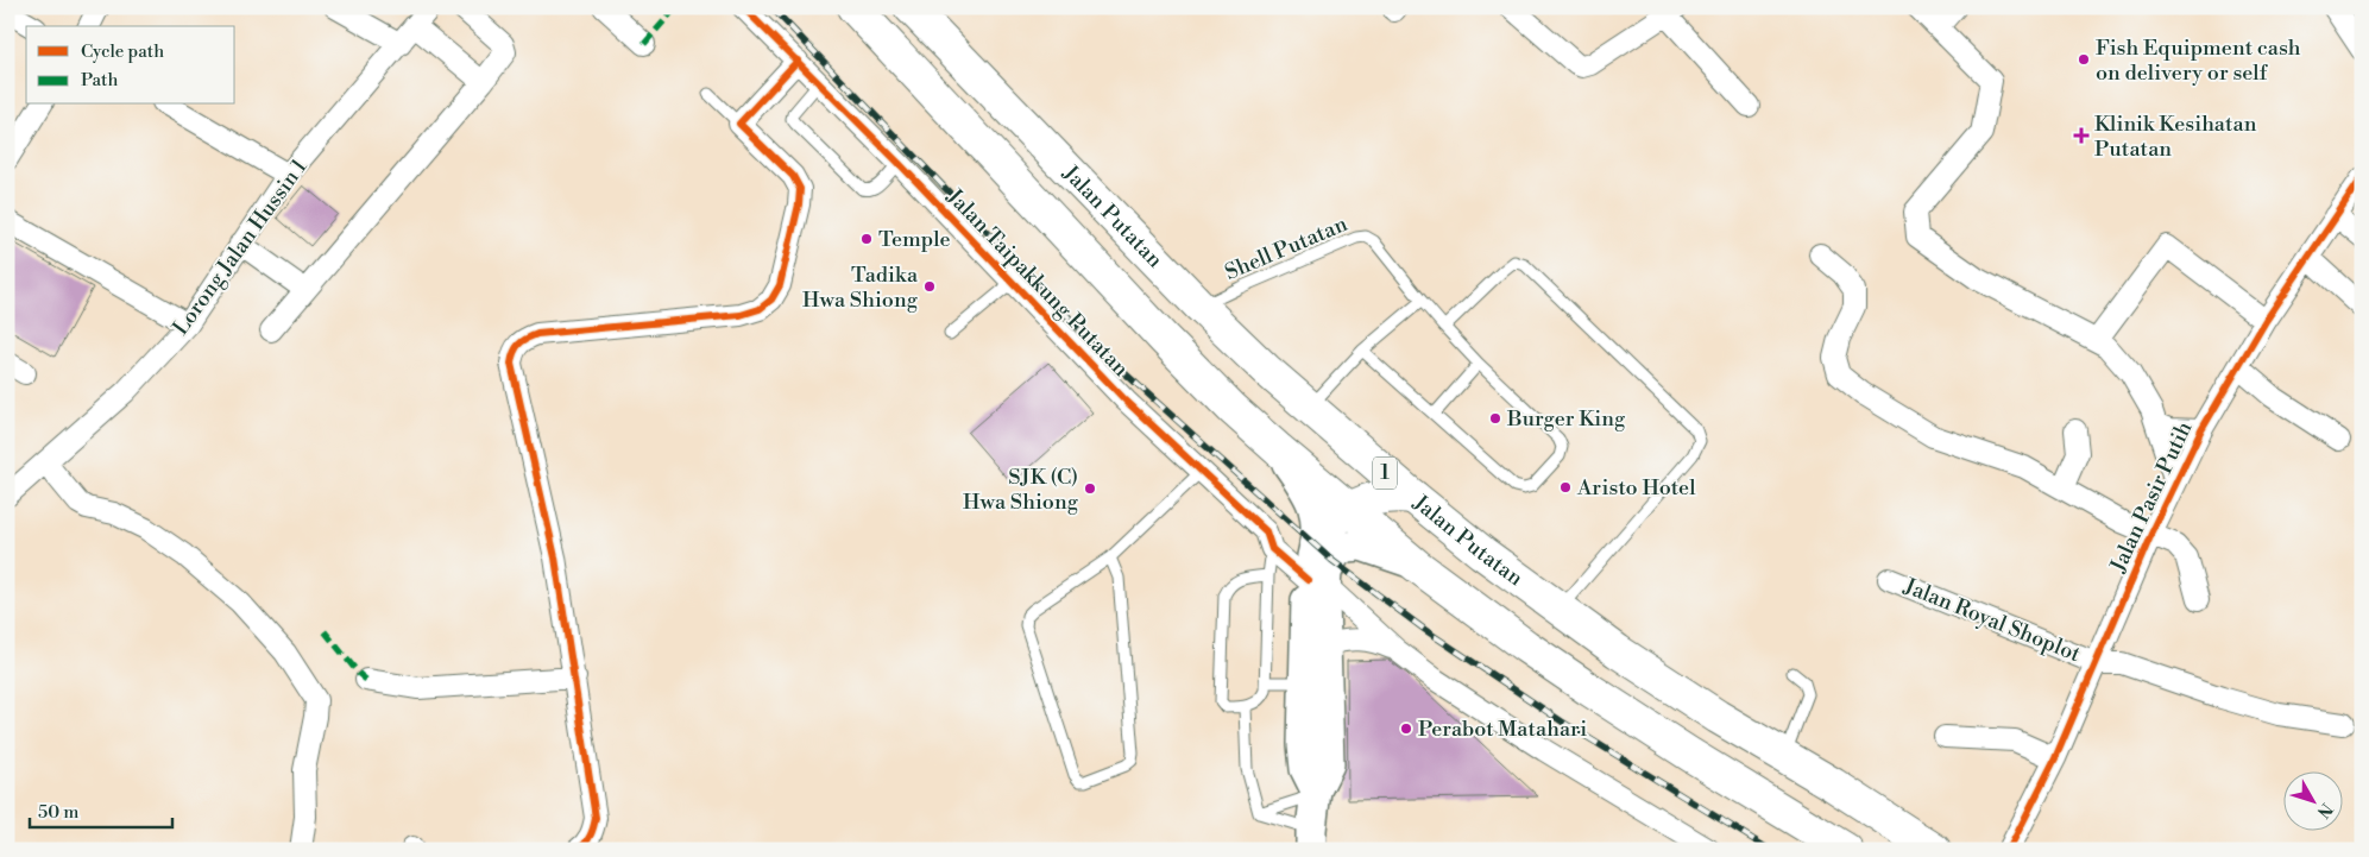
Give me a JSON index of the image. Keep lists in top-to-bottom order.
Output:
{
  "streets": {
    "highway": ["Jalan Putatan", "1"],
    "street": [
      "Lorong Jalan Hussin 1",
      "Jalan Taipakkung Putatan",
      "Jalan Pasir Putih",
      "Jalan Royal Shoplot"
    ],
    "lane": ["Shell Putatan"]
  },
  "crossings": [
    ["Jalan Putatan", "Shell Putatan"],
    ["Jalan Pasir Putih", "Jalan Royal Shoplot"]
  ],
  "places": {
    "other": [
      "Fish Equipment cash on delivery or self",
      "Temple",
      "Tadika Hwa Shiong",
      "Burger King",
      "Aristo Hotel",
      "SJK (C) Hwa Shiong",
      "Perabot Matahari"
    ],
    "health": ["Klinik Kesihatan Putatan"]
  },
  "legend": ["Cycle path", "Path"],
  "scale_bar": "50 m",
  "north": "bottom right"
}
